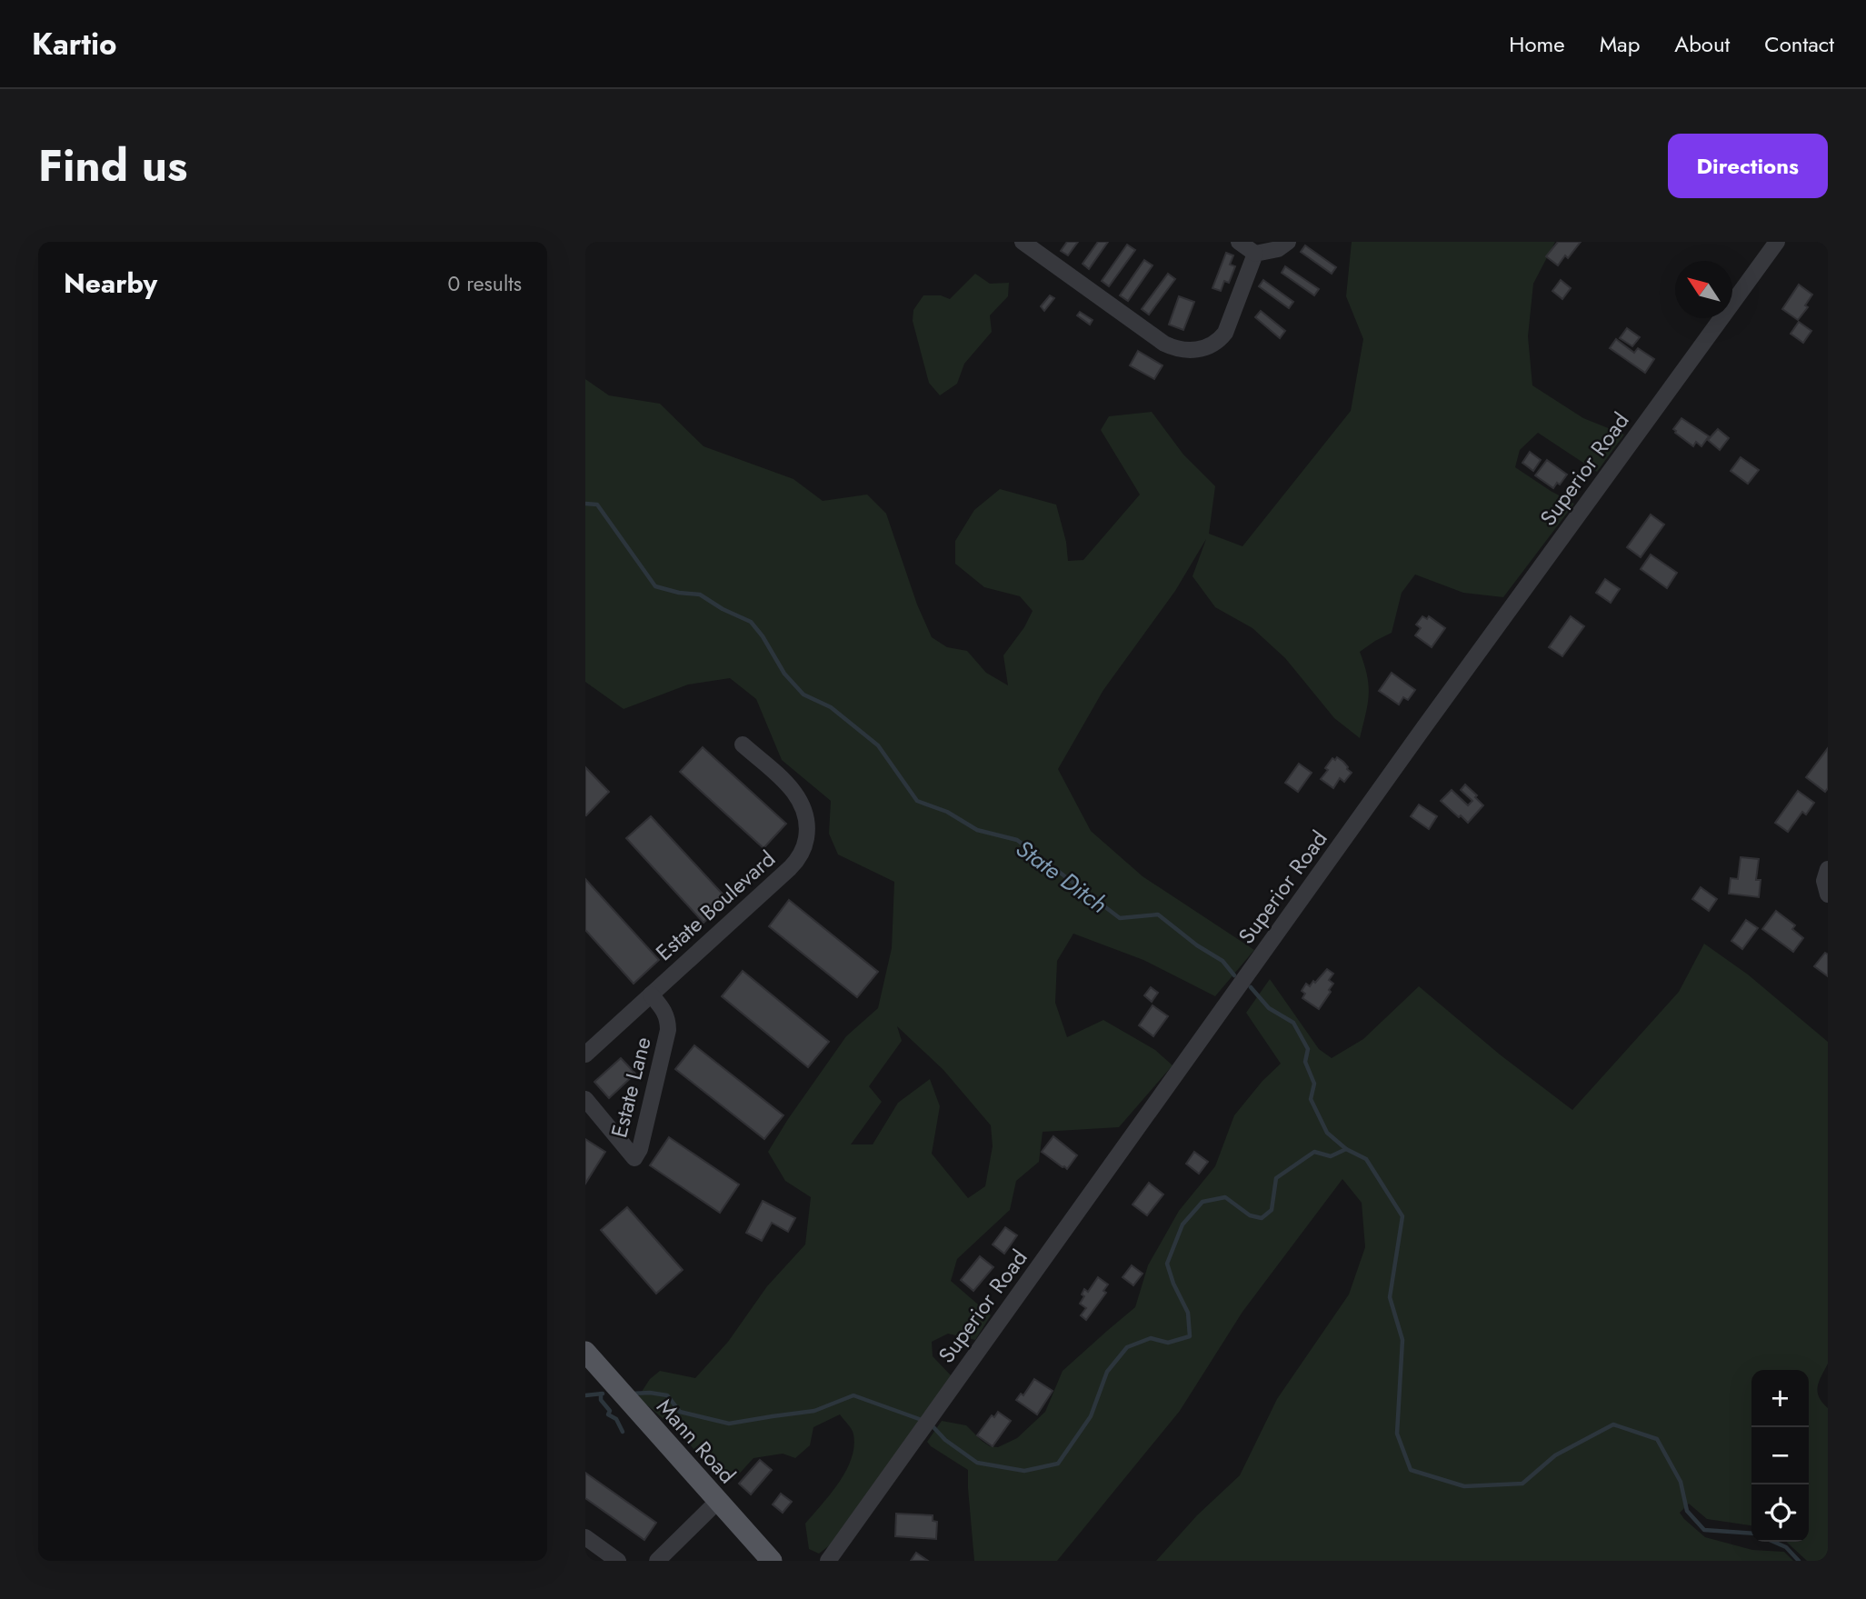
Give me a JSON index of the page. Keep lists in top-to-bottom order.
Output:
{
  "streets": {
    "main road": ["Mann Road"],
    "street": ["Superior Road", "Estate Boulevard", "Estate Lane"]
  },
  "crossings": [
    ["Estate Boulevard", "Estate Lane"]
  ],
  "water": ["State Ditch"],
  "north": "top left",
  "page": {
    "header": "Kartio",
    "nav": [
      "Home",
      "Map",
      "About",
      "Contact"
    ],
    "title": "Find us",
    "buttons": "Directions",
    "heading": ["Nearby", "0 results"],
    "map_buttons": ["+", "−"]
  }
}
